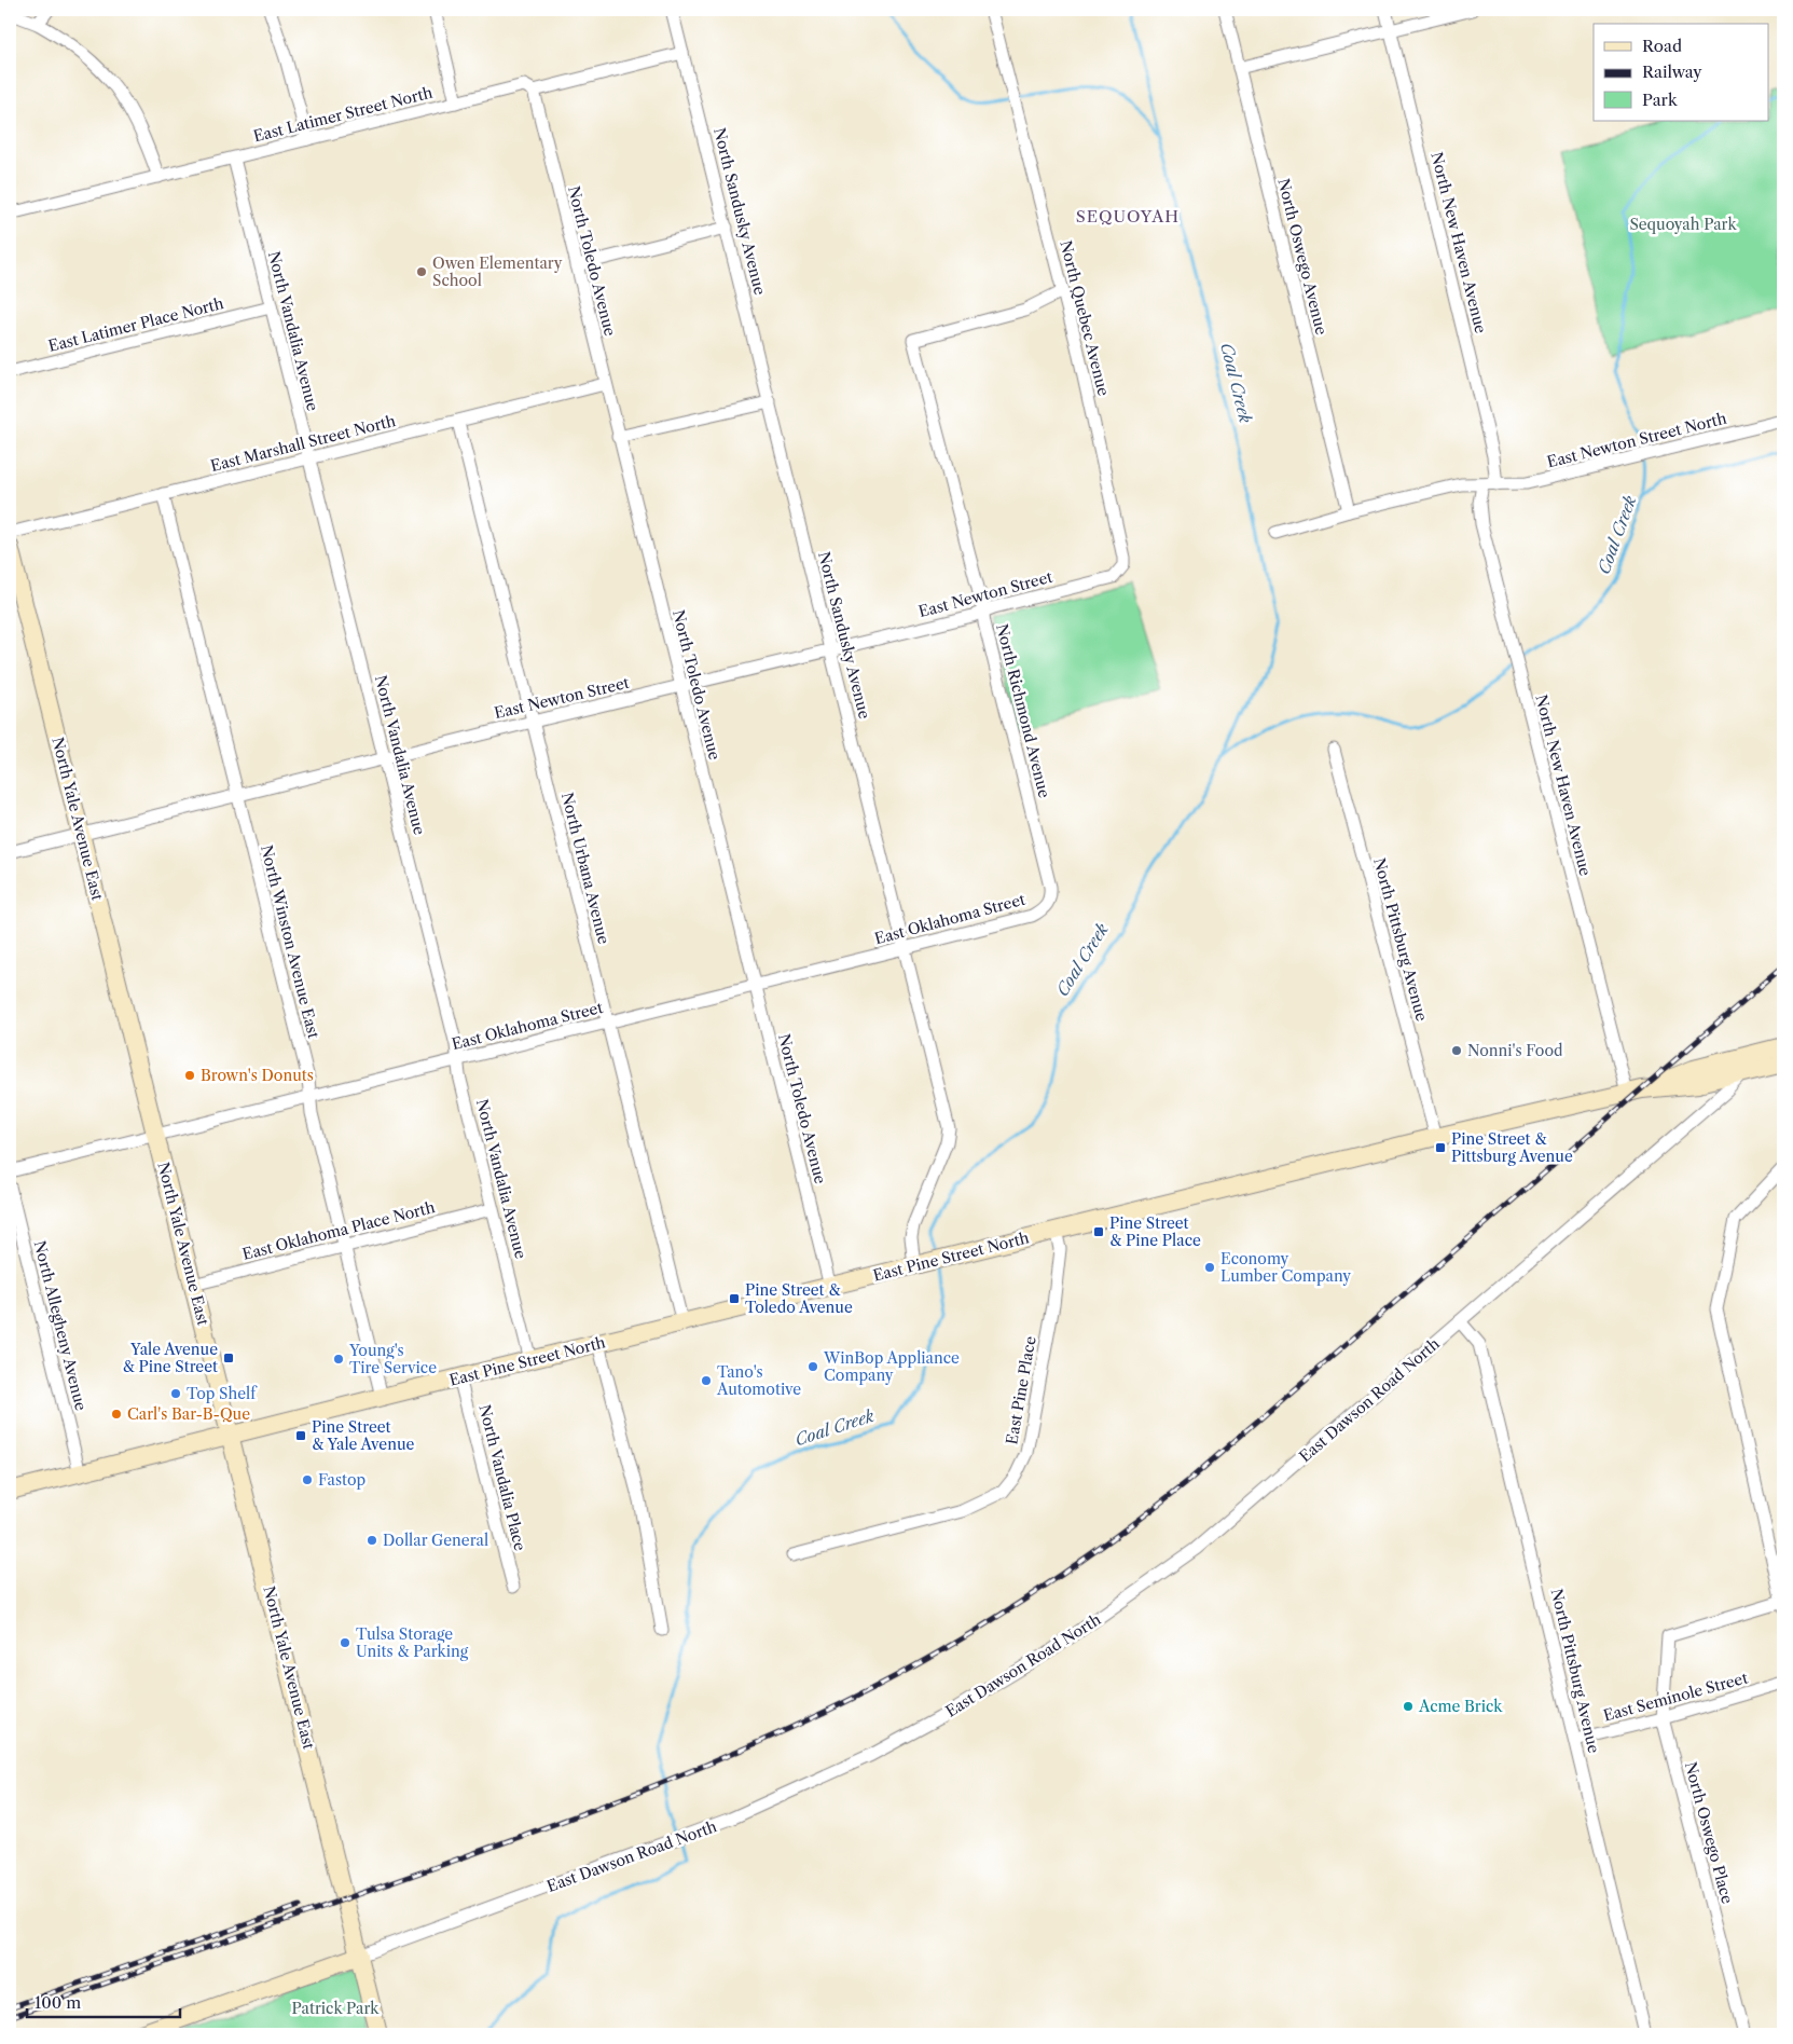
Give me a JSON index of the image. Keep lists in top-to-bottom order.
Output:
{
  "streets": {
    "main road": ["North Yale Avenue East", "East Pine Street North", "East Dawson Road North"],
    "street": [
      "East Latimer Street North",
      "North Sandusky Avenue",
      "North New Haven Avenue",
      "North Oswego Avenue",
      "North Toledo Avenue",
      "North Quebec Avenue",
      "East Latimer Place North",
      "North Vandalia Avenue",
      "East Newton Street North",
      "East Marshall Street North",
      "East Newton Street",
      "North Richmond Avenue",
      "North Urbana Avenue",
      "East Oklahoma Street",
      "North Pittsburg Avenue",
      "North Winston Avenue East",
      "East Oklahoma Place North",
      "North Allegheny Avenue",
      "East Pine Place",
      "North Vandalia Place",
      "East Seminole Street",
      "North Oswego Place"
    ]
  },
  "crossings": [
    ["East Latimer Street North", "North Sandusky Avenue"],
    ["East Latimer Street North", "North Toledo Avenue"],
    ["East Latimer Street North", "North Vandalia Avenue"],
    ["North Sandusky Avenue", "East Newton Street"],
    ["North Sandusky Avenue", "East Oklahoma Street"],
    ["North Sandusky Avenue", "East Pine Street North"],
    ["North New Haven Avenue", "East Newton Street North"],
    ["North New Haven Avenue", "East Pine Street North"],
    ["North Toledo Avenue", "East Marshall Street North"],
    ["North Toledo Avenue", "East Newton Street"],
    ["North Toledo Avenue", "East Oklahoma Street"],
    ["North Toledo Avenue", "East Pine Street North"],
    ["North Quebec Avenue", "East Newton Street"],
    ["North Quebec Avenue", "North Richmond Avenue"],
    ["East Latimer Place North", "North Vandalia Avenue"],
    ["North Vandalia Avenue", "East Marshall Street North"],
    ["North Vandalia Avenue", "East Newton Street"],
    ["North Vandalia Avenue", "East Oklahoma Street"],
    ["North Vandalia Avenue", "East Oklahoma Place North"],
    ["North Vandalia Avenue", "East Pine Street North"],
    ["East Marshall Street North", "North Urbana Avenue"],
    ["East Marshall Street North", "North Winston Avenue East"],
    ["East Newton Street", "North Richmond Avenue"],
    ["East Newton Street", "North Yale Avenue East"],
    ["East Newton Street", "North Urbana Avenue"],
    ["East Newton Street", "North Winston Avenue East"],
    ["North Richmond Avenue", "East Oklahoma Street"],
    ["North Yale Avenue East", "East Oklahoma Street"],
    ["North Yale Avenue East", "East Oklahoma Place North"],
    ["North Yale Avenue East", "East Pine Street North"],
    ["North Yale Avenue East", "East Dawson Road North"],
    ["North Urbana Avenue", "East Oklahoma Street"],
    ["North Urbana Avenue", "East Pine Street North"],
    ["East Oklahoma Street", "North Winston Avenue East"],
    ["North Pittsburg Avenue", "East Pine Street North"],
    ["North Pittsburg Avenue", "East Dawson Road North"],
    ["North Pittsburg Avenue", "East Seminole Street"],
    ["North Winston Avenue East", "East Oklahoma Place North"],
    ["North Winston Avenue East", "East Pine Street North"],
    ["East Pine Street North", "North Allegheny Avenue"],
    ["East Pine Street North", "East Pine Place"],
    ["East Pine Street North", "East Dawson Road North"],
    ["East Pine Street North", "North Vandalia Place"],
    ["East Seminole Street", "North Oswego Place"]
  ],
  "districts": ["SEQUOYAH"],
  "water": ["Coal Creek"],
  "parks": ["Sequoyah Park", "Patrick Park"],
  "places": {
    "other": [
      "Owen Elementary School",
      "Nonni's Food",
      "Brown's Donuts",
      "Economy Lumber Company",
      "Young's Tire Service",
      "WinBop Appliance Company",
      "Tano's Automotive",
      "Top Shelf",
      "Carl's Bar-B-Que",
      "Fastop",
      "Dollar General",
      "Tulsa Storage Units & Parking",
      "Acme Brick"
    ],
    "transit": [
      "Pine Street & Pittsburg Avenue",
      "Pine Street & Pine Place",
      "Pine Street & Toledo Avenue",
      "Yale Avenue & Pine Street",
      "Pine Street & Yale Avenue"
    ]
  },
  "legend": ["Road", "Railway", "Park"],
  "scale_bar": "100 m"
}
